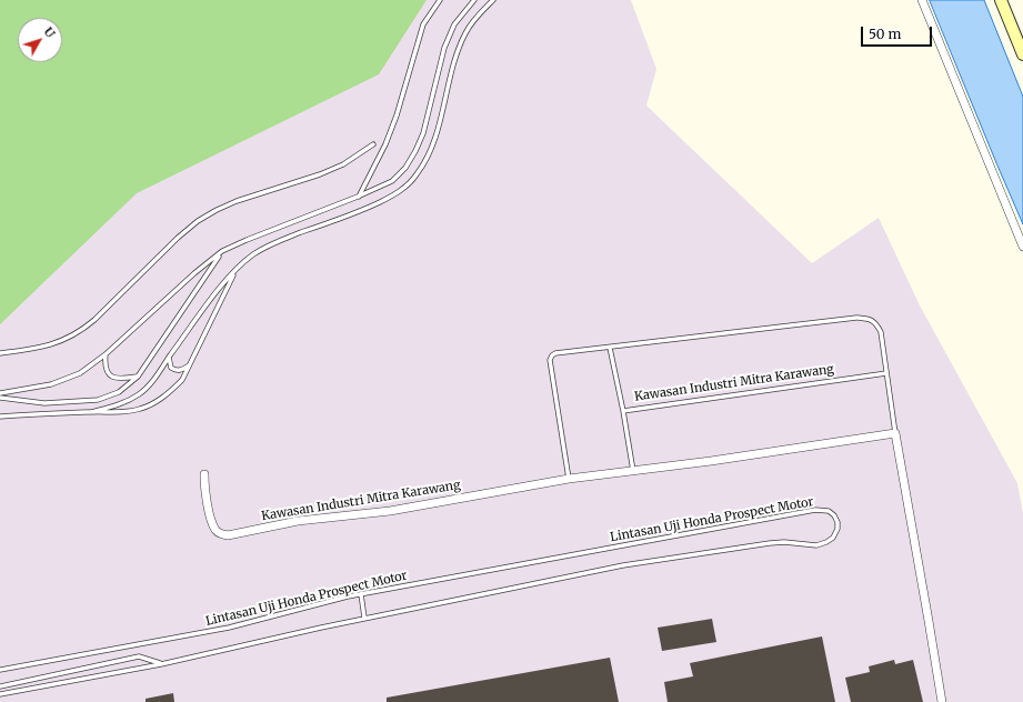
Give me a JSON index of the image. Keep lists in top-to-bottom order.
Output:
{
  "streets": {
    "street": ["Kawasan Industri Mitra Karawang"],
    "lane": ["Lintasan Uji Honda Prospect Motor"]
  },
  "scale_bar": "50 m",
  "north": "top right"
}
